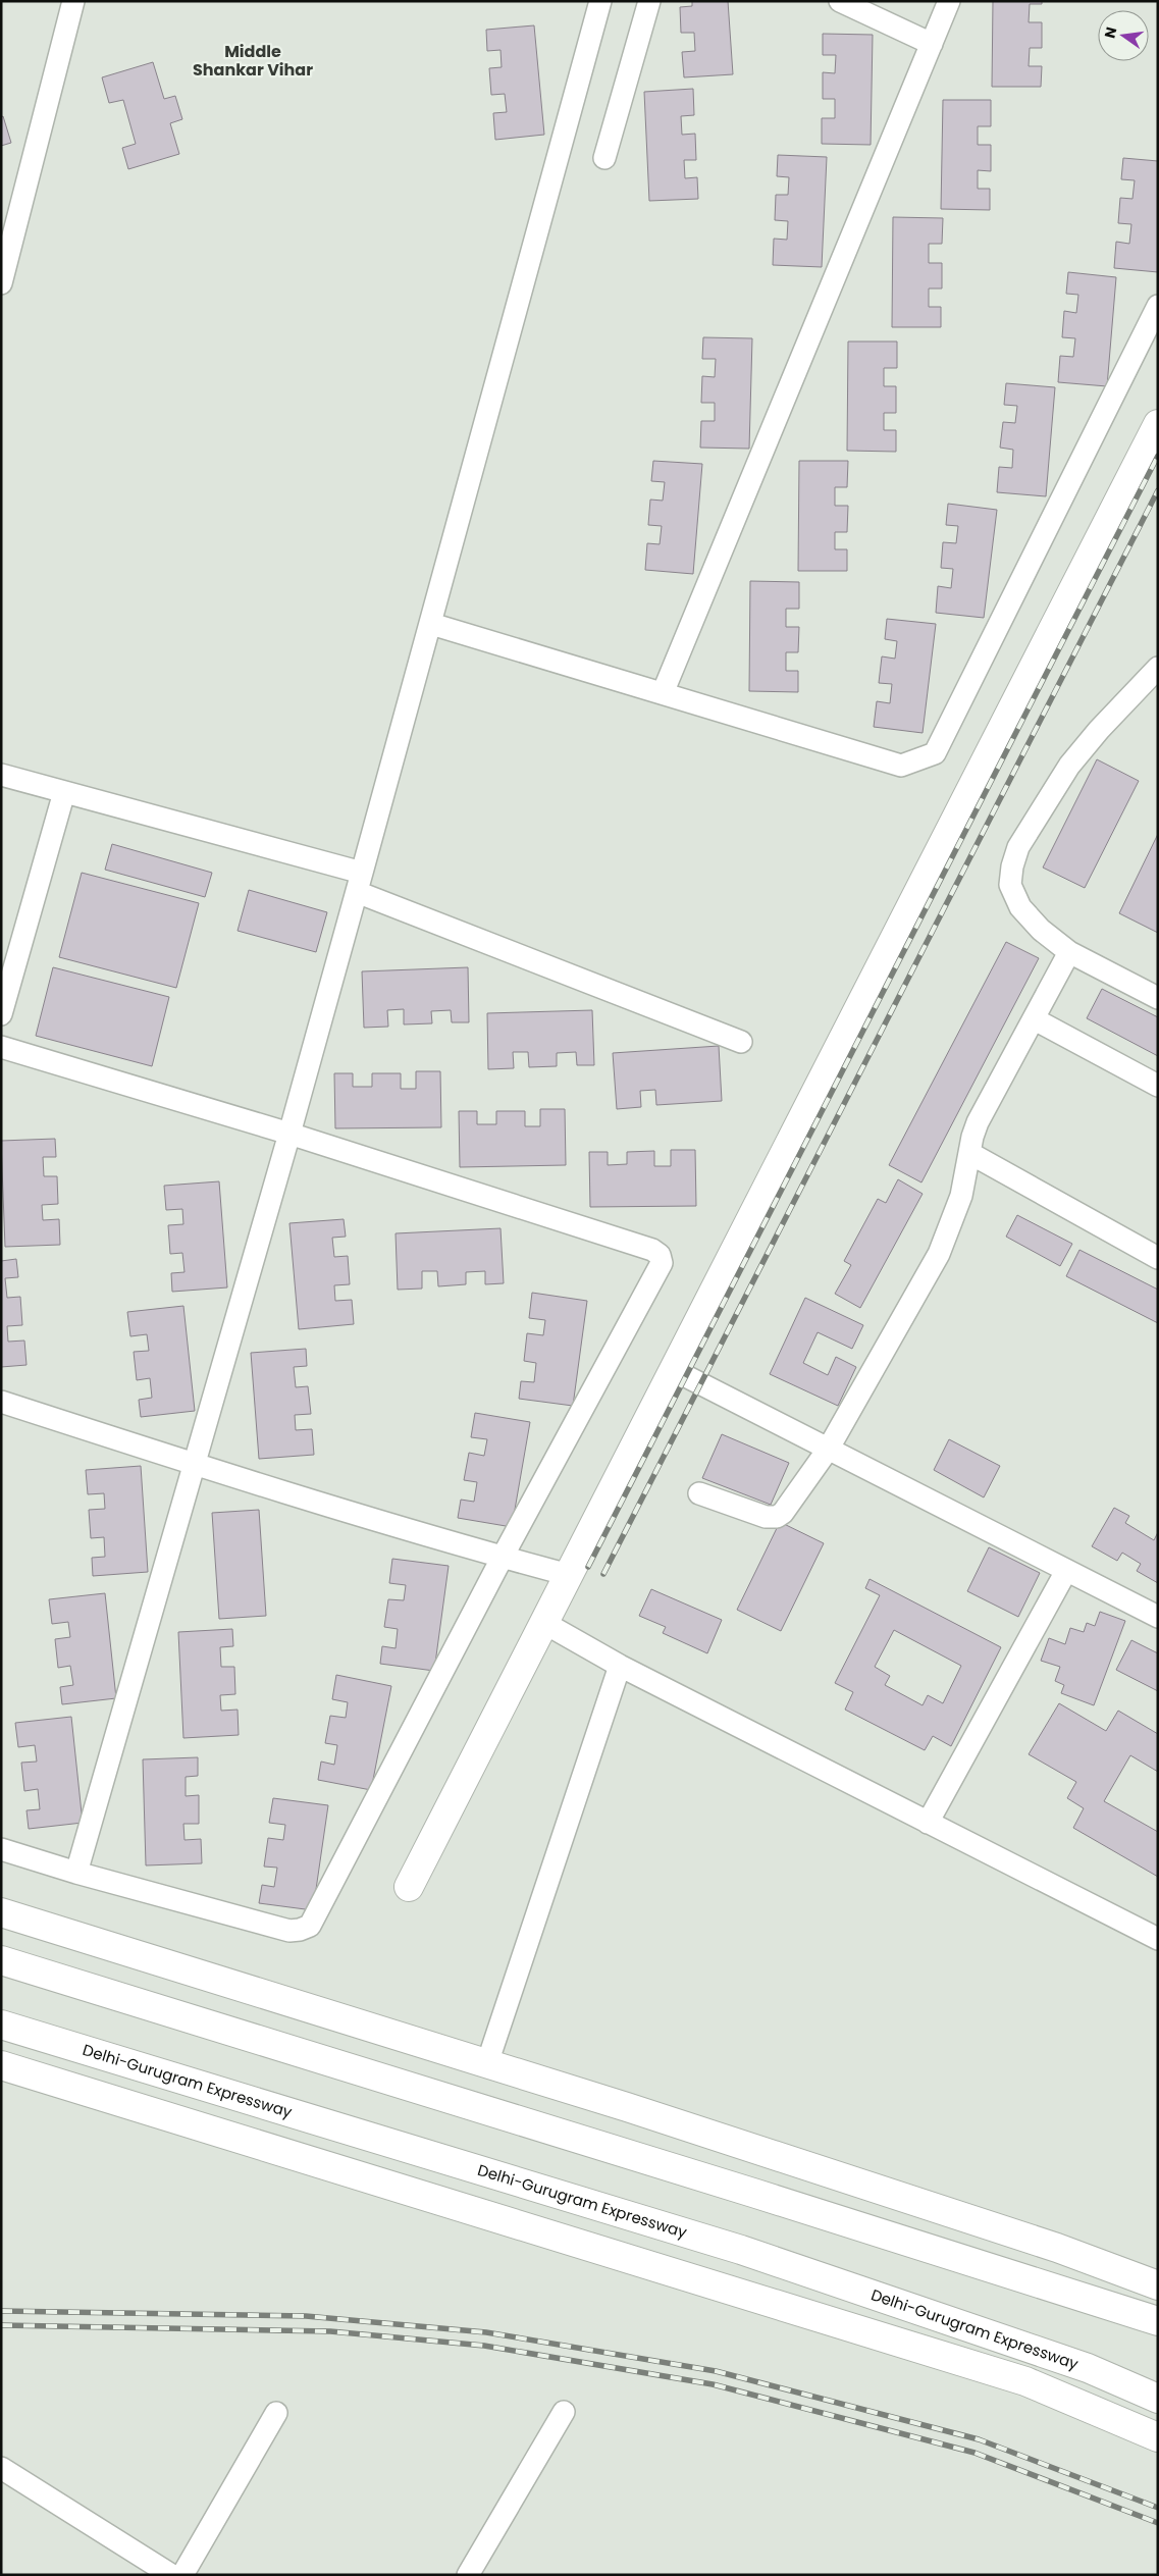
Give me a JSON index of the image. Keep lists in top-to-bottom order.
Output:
{
  "streets": {
    "main road": ["Delhi-Gurugram Expressway"]
  },
  "districts": ["Middle Shankar Vihar"],
  "north": "left"
}
